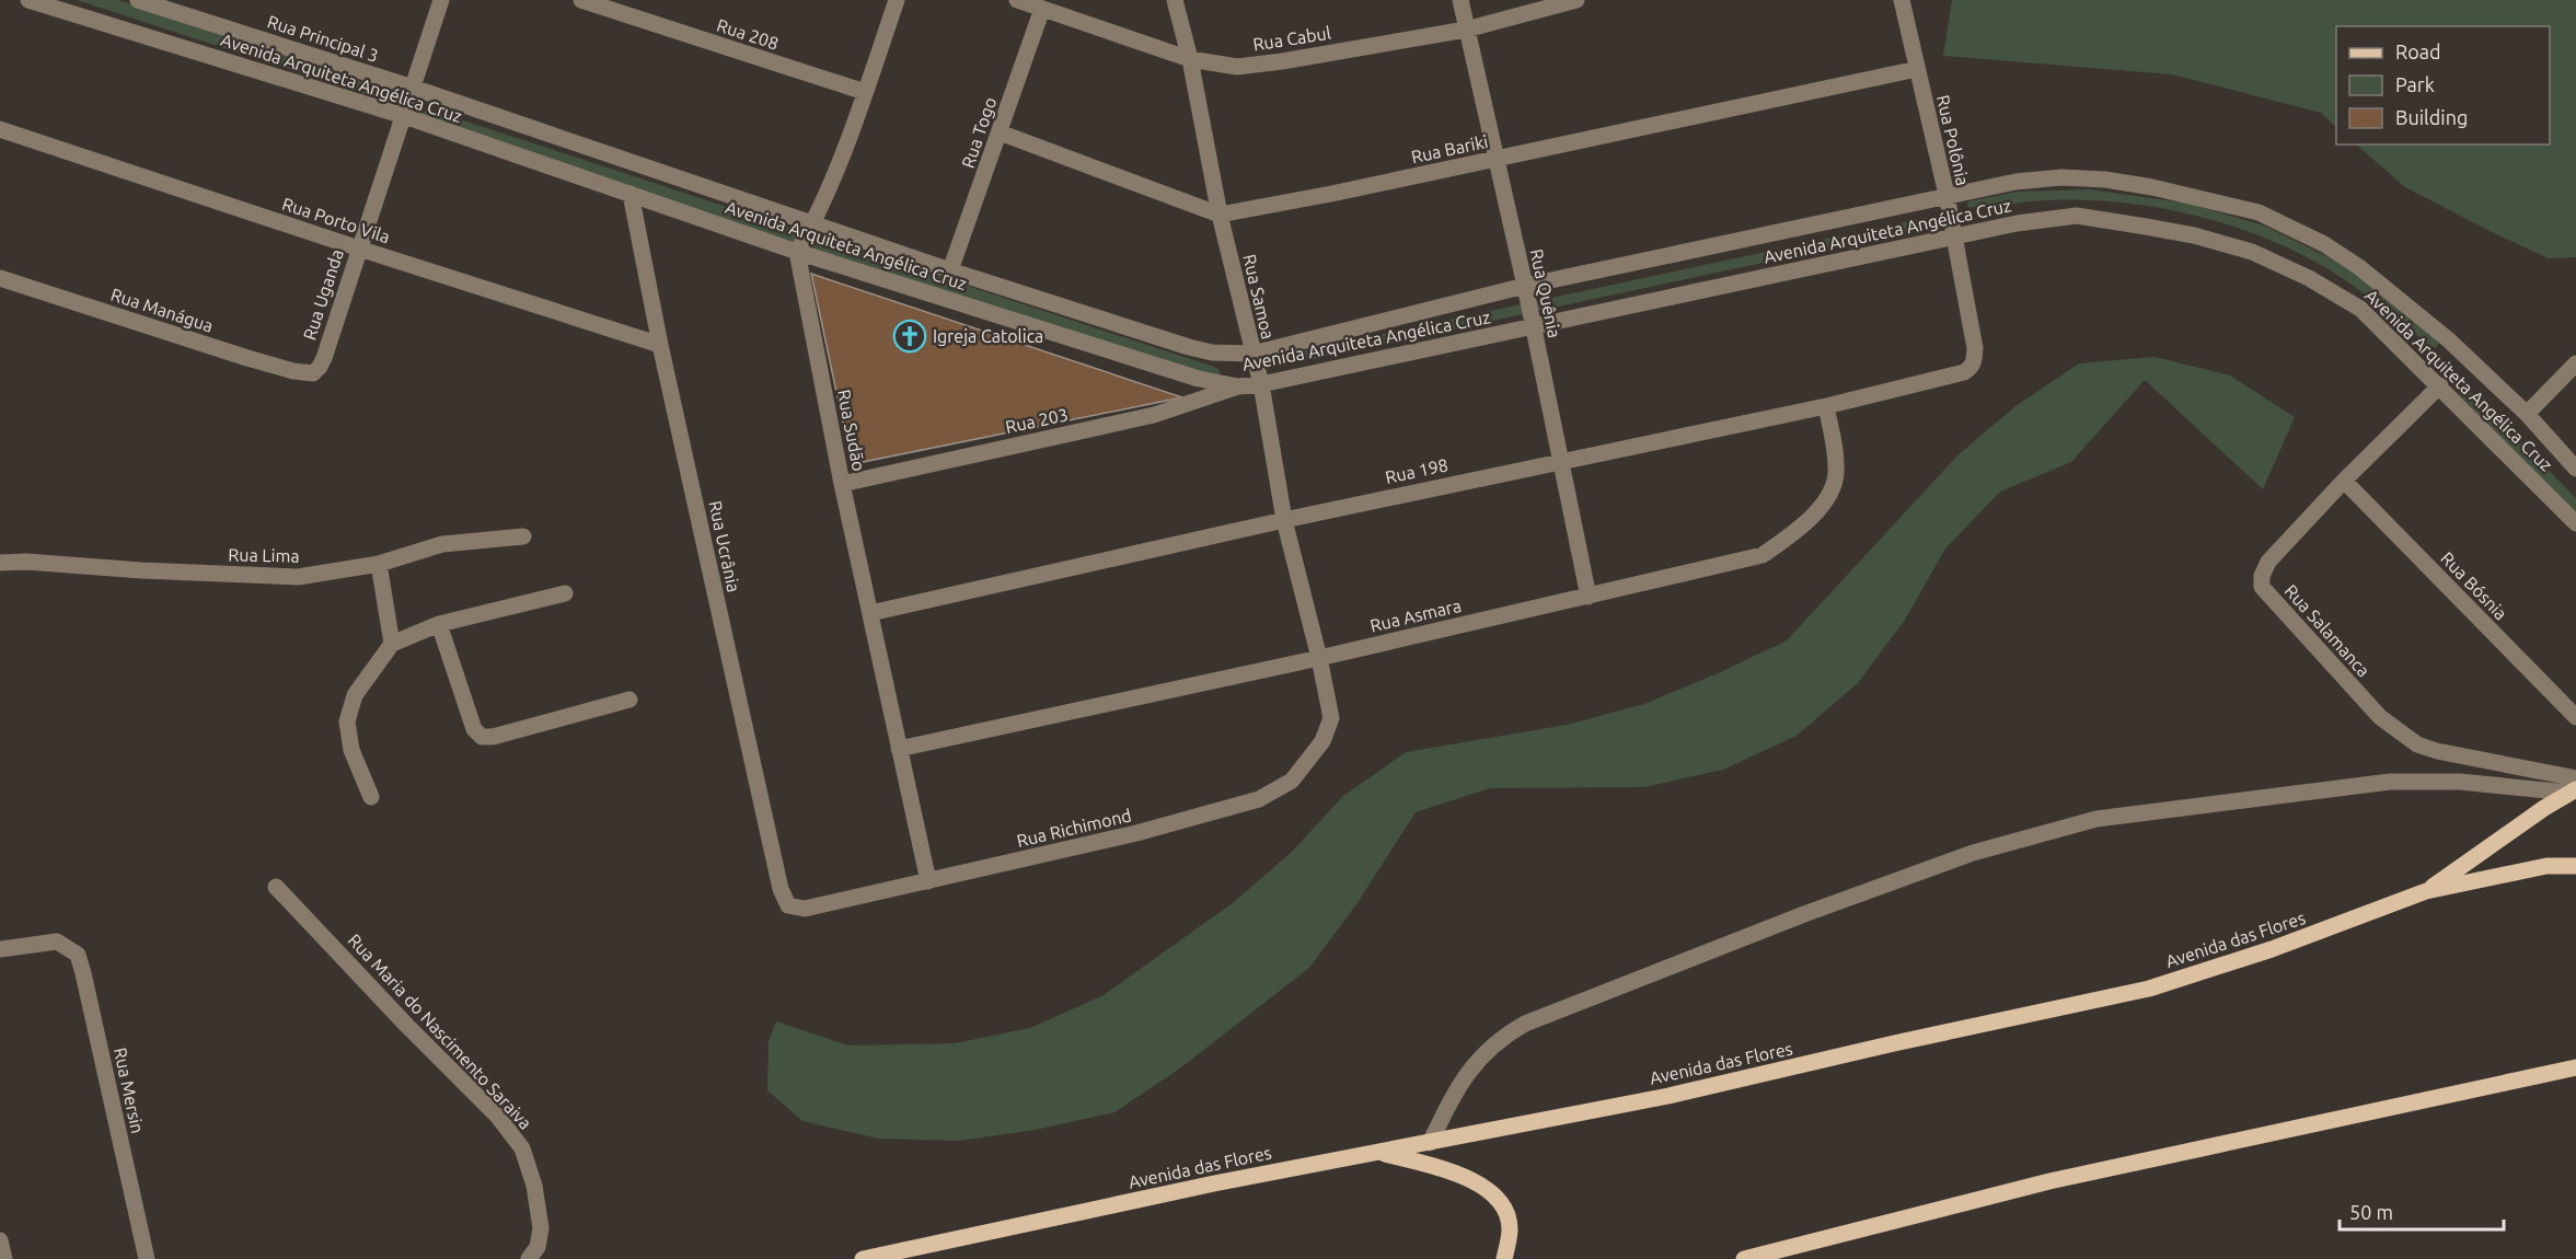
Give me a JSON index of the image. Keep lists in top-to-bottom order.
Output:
{
  "streets": {
    "main road": ["Avenida das Flores"],
    "street": [
      "Rua 208",
      "Rua Principal 3",
      "Rua Cabul",
      "Avenida Arquiteta Angélica Cruz",
      "Rua Togo",
      "Rua Polônia",
      "Rua Bariki",
      "Rua Porto Vila",
      "Rua Quênia",
      "Rua Uganda",
      "Rua Samoa",
      "Rua Manágua",
      "Rua 203",
      "Rua Sudão",
      "Rua 198",
      "Rua Ucrânia",
      "Rua Lima",
      "Rua Bósnia",
      "Rua Asmara",
      "Rua Salamanca",
      "Rua Richimond",
      "Rua Maria do Nascimento Saraiva",
      "Rua Mersin"
    ]
  },
  "crossings": [
    ["Rua Principal 3", "Avenida Arquiteta Angélica Cruz"],
    ["Rua Cabul", "Rua Togo"],
    ["Rua Cabul", "Rua Quênia"],
    ["Rua Cabul", "Rua Samoa"],
    ["Avenida Arquiteta Angélica Cruz", "Rua Togo"],
    ["Avenida Arquiteta Angélica Cruz", "Rua Polônia"],
    ["Avenida Arquiteta Angélica Cruz", "Rua Quênia"],
    ["Avenida Arquiteta Angélica Cruz", "Rua Uganda"],
    ["Avenida Arquiteta Angélica Cruz", "Rua Samoa"],
    ["Avenida Arquiteta Angélica Cruz", "Rua 203"],
    ["Avenida Arquiteta Angélica Cruz", "Rua Sudão"],
    ["Avenida Arquiteta Angélica Cruz", "Rua Ucrânia"],
    ["Avenida Arquiteta Angélica Cruz", "Rua Salamanca"],
    ["Rua Polônia", "Rua Bariki"],
    ["Rua Polônia", "Rua 198"],
    ["Rua Bariki", "Rua Quênia"],
    ["Rua Bariki", "Rua Samoa"],
    ["Rua Porto Vila", "Rua Uganda"],
    ["Rua Porto Vila", "Rua Ucrânia"],
    ["Rua Quênia", "Rua 198"],
    ["Rua Quênia", "Rua Asmara"],
    ["Rua Uganda", "Rua Manágua"],
    ["Rua Samoa", "Rua 198"],
    ["Rua Samoa", "Rua Asmara"],
    ["Rua Samoa", "Rua Richimond"],
    ["Rua 203", "Rua Sudão"],
    ["Rua Sudão", "Rua 198"],
    ["Rua Sudão", "Rua Asmara"],
    ["Rua Sudão", "Rua Richimond"],
    ["Rua 198", "Rua Asmara"],
    ["Rua Ucrânia", "Rua Richimond"],
    ["Rua Bósnia", "Rua Salamanca"]
  ],
  "places": {
    "church": ["Igreja Catolica"]
  },
  "legend": ["Road", "Park", "Building"],
  "scale_bar": "50 m"
}
